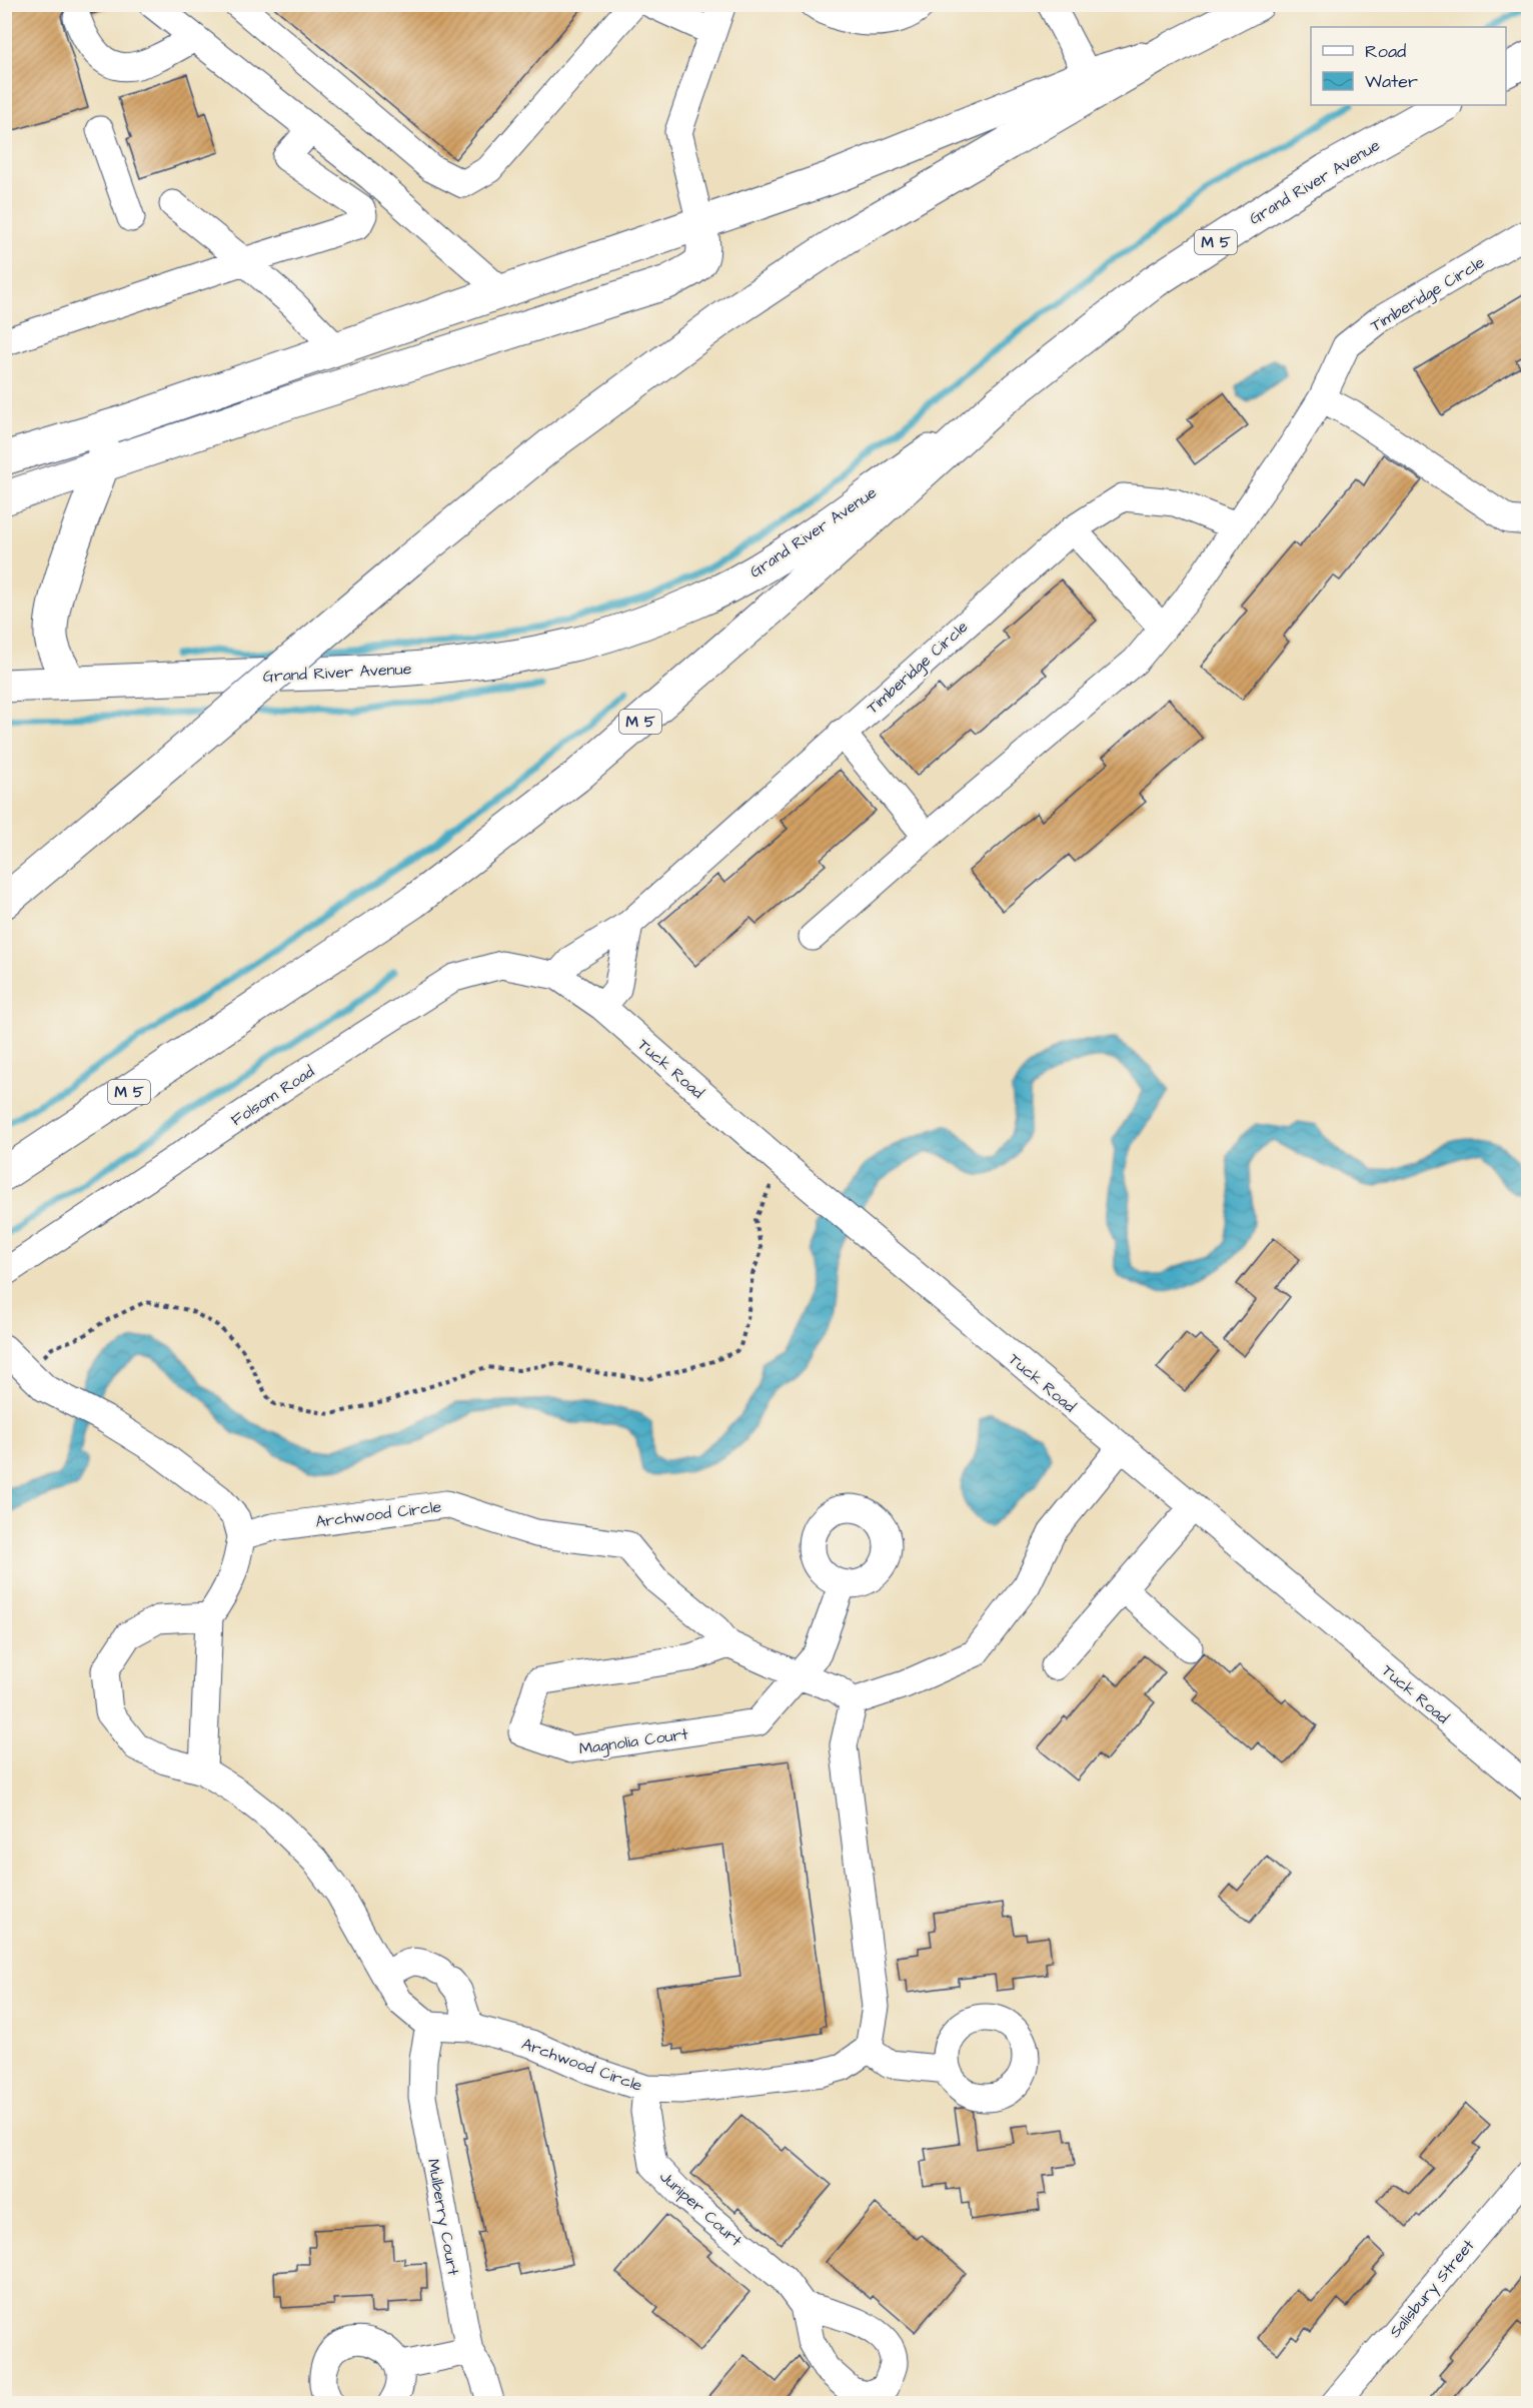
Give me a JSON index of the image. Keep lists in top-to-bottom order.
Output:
{
  "streets": {
    "main road": ["Grand River Avenue", "M 5"],
    "street": [
      "Timberidge Circle",
      "Tuck Road",
      "Folsom Road",
      "Archwood Circle",
      "Magnolia Court",
      "Juniper Court",
      "Mulberry Court",
      "Salisbury Street"
    ]
  },
  "crossings": [
    ["Grand River Avenue", "M 5"],
    ["Timberidge Circle", "Tuck Road"],
    ["Timberidge Circle", "Folsom Road"],
    ["Tuck Road", "Folsom Road"],
    ["Archwood Circle", "Magnolia Court"],
    ["Archwood Circle", "Juniper Court"],
    ["Archwood Circle", "Mulberry Court"]
  ],
  "legend": ["Road", "Water"]
}
